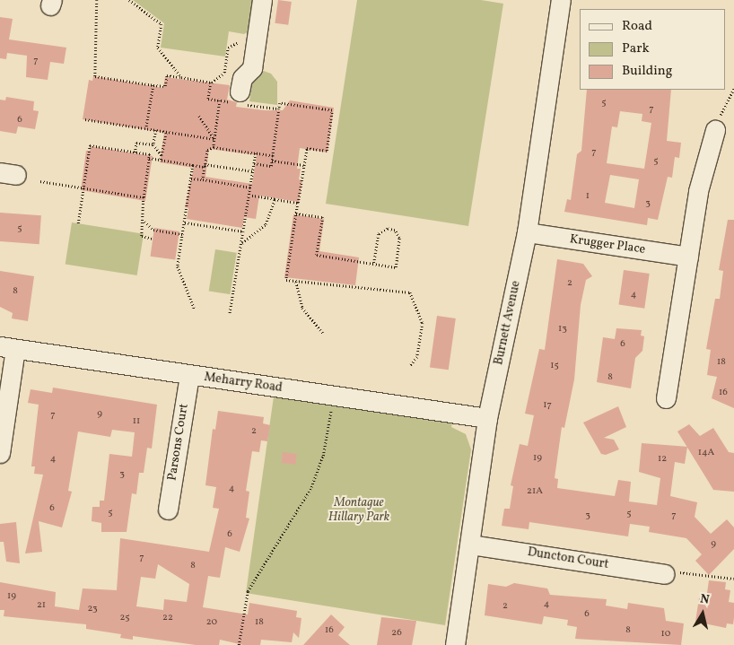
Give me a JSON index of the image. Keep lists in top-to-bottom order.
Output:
{
  "streets": {
    "street": [
      "Krugger Place",
      "Burnett Avenue",
      "Meharry Road",
      "Parsons Court",
      "Duncton Court"
    ]
  },
  "crossings": [
    ["Krugger Place", "Burnett Avenue"],
    ["Burnett Avenue", "Meharry Road"],
    ["Burnett Avenue", "Duncton Court"],
    ["Meharry Road", "Parsons Court"]
  ],
  "parks": ["Montague Hillary Park"],
  "house_numbers": [
    "7",
    "5",
    "7",
    "6",
    "7",
    "5",
    "1",
    "3",
    "5",
    "2",
    "8",
    "4",
    "13",
    "6",
    "18",
    "15",
    "8",
    "16",
    "17",
    "9",
    "7",
    "11",
    "2",
    "14A",
    "19",
    "4",
    "12",
    "3",
    "4",
    "21A",
    "6",
    "5",
    "5",
    "3",
    "7",
    "6",
    "9",
    "7",
    "8",
    "19",
    "4",
    "21",
    "2",
    "23",
    "6",
    "25",
    "22",
    "20",
    "18",
    "16",
    "8",
    "26",
    "10"
  ],
  "legend": ["Road", "Park", "Building"],
  "north": "top"
}
